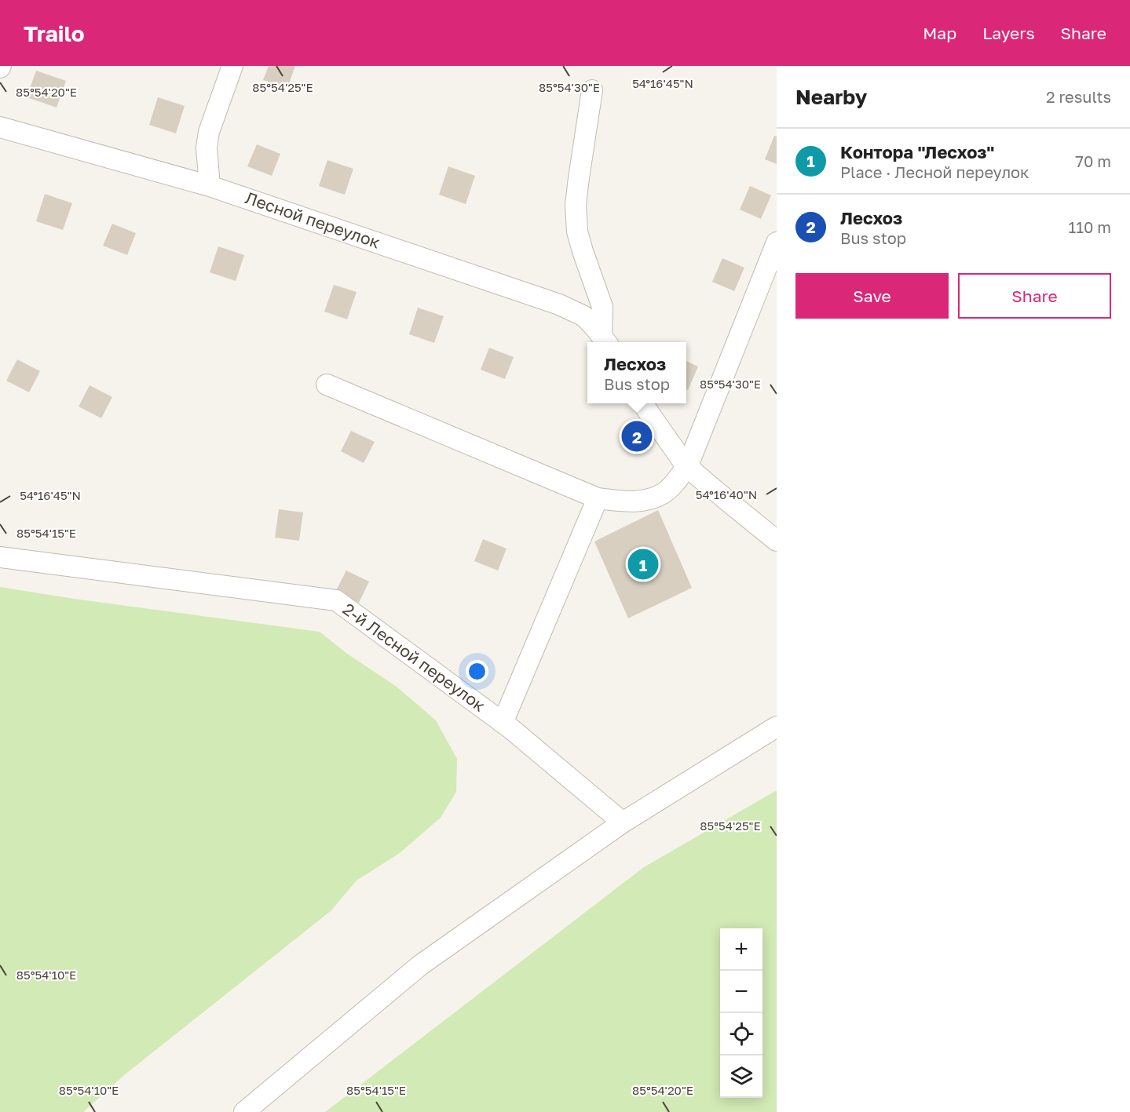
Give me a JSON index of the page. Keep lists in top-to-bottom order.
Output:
{
  "streets": {
    "street": ["Лесной переулок", "2-й Лесной переулок"]
  },
  "page": {
    "header": "Trailo",
    "nav": ["Map", "Layers", "Share"],
    "heading": ["Nearby", "2 results"],
    "list": [
      {
        "mark": "1",
        "name": "Контора \"Лесхоз\"",
        "note": "Place · Лесной переулок",
        "value": "70 m"
      },
      {
        "mark": "2",
        "name": "Лесхоз",
        "note": "Bus stop",
        "value": "110 m"
      }
    ],
    "buttons": ["Save", "Share"],
    "popup": ["Лесхоз", "Bus stop"],
    "pins": ["2", "1"],
    "map_buttons": ["+", "−"]
  },
  "coordinates": [
    "54°16'45\"N",
    "85°54'25\"E",
    "85°54'30\"E",
    "85°54'20\"E",
    "54°16'40\"N",
    "85°54'15\"E",
    "85°54'10\"E"
  ]
}
